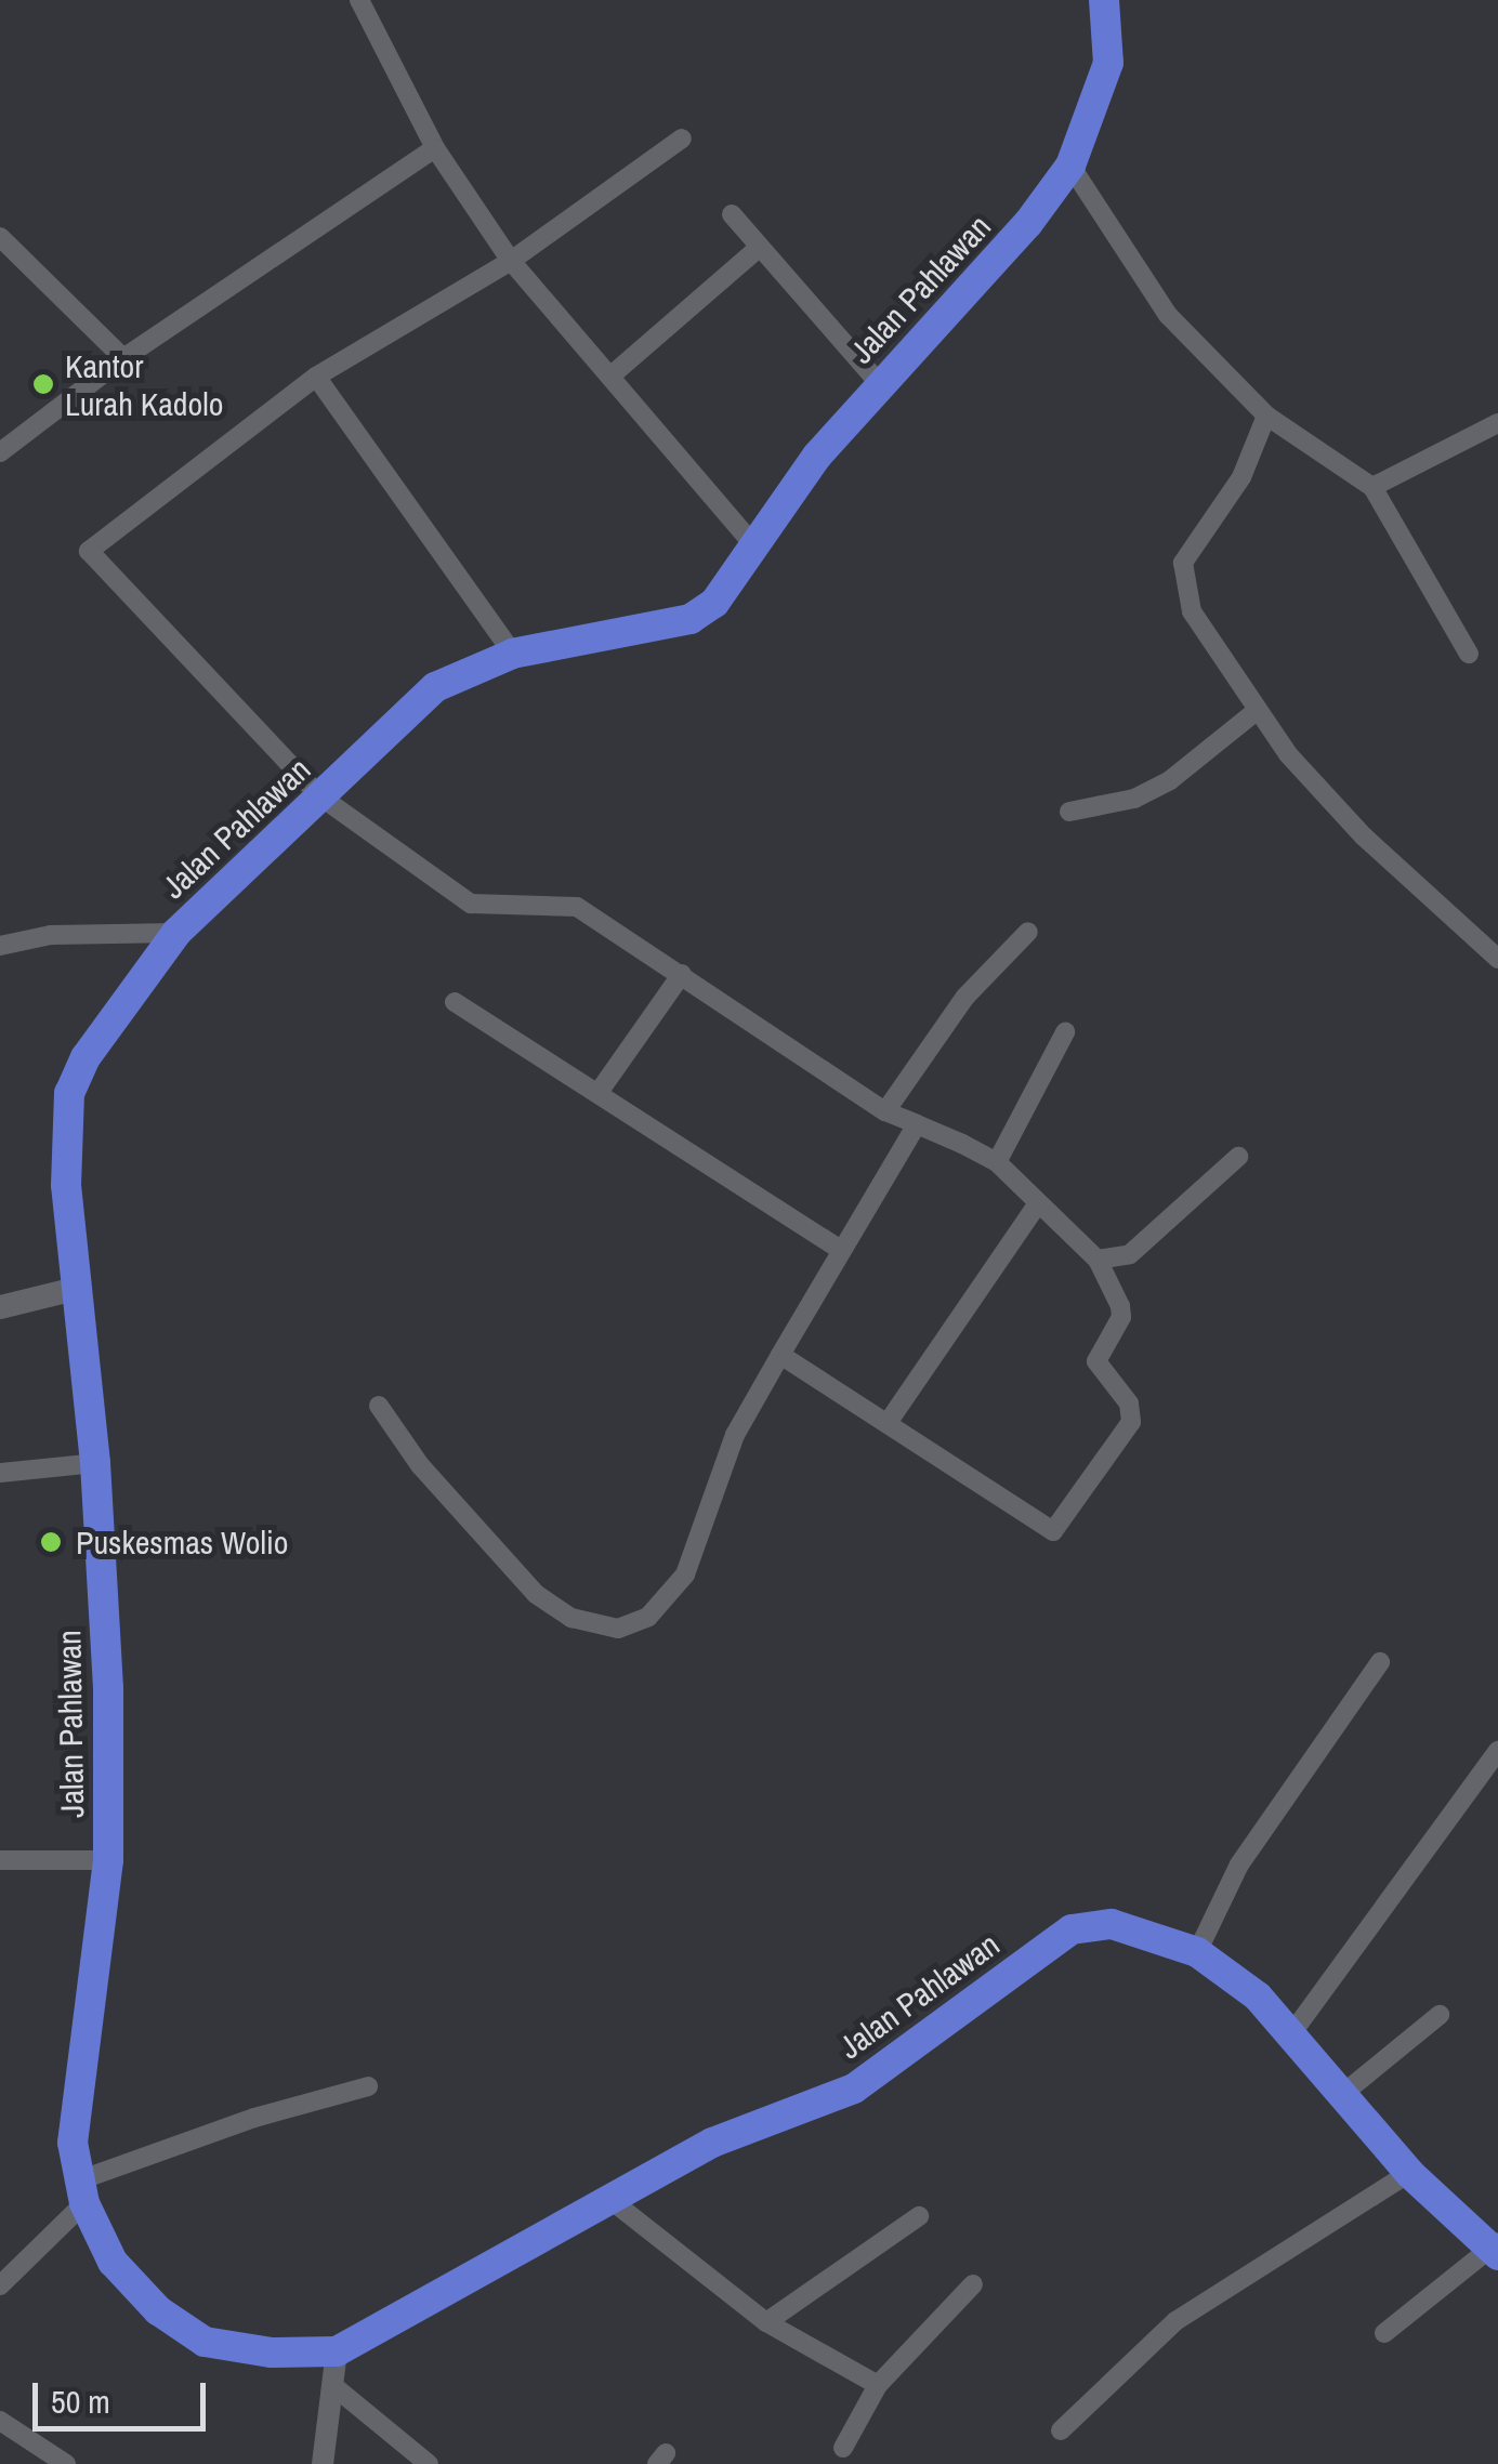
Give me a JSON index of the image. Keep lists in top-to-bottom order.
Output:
{
  "streets": {
    "highway": ["Jalan Pahlawan"]
  },
  "places": ["Kantor Lurah Kadolo", "Puskesmas Wolio"],
  "scale_bar": "50 m"
}
